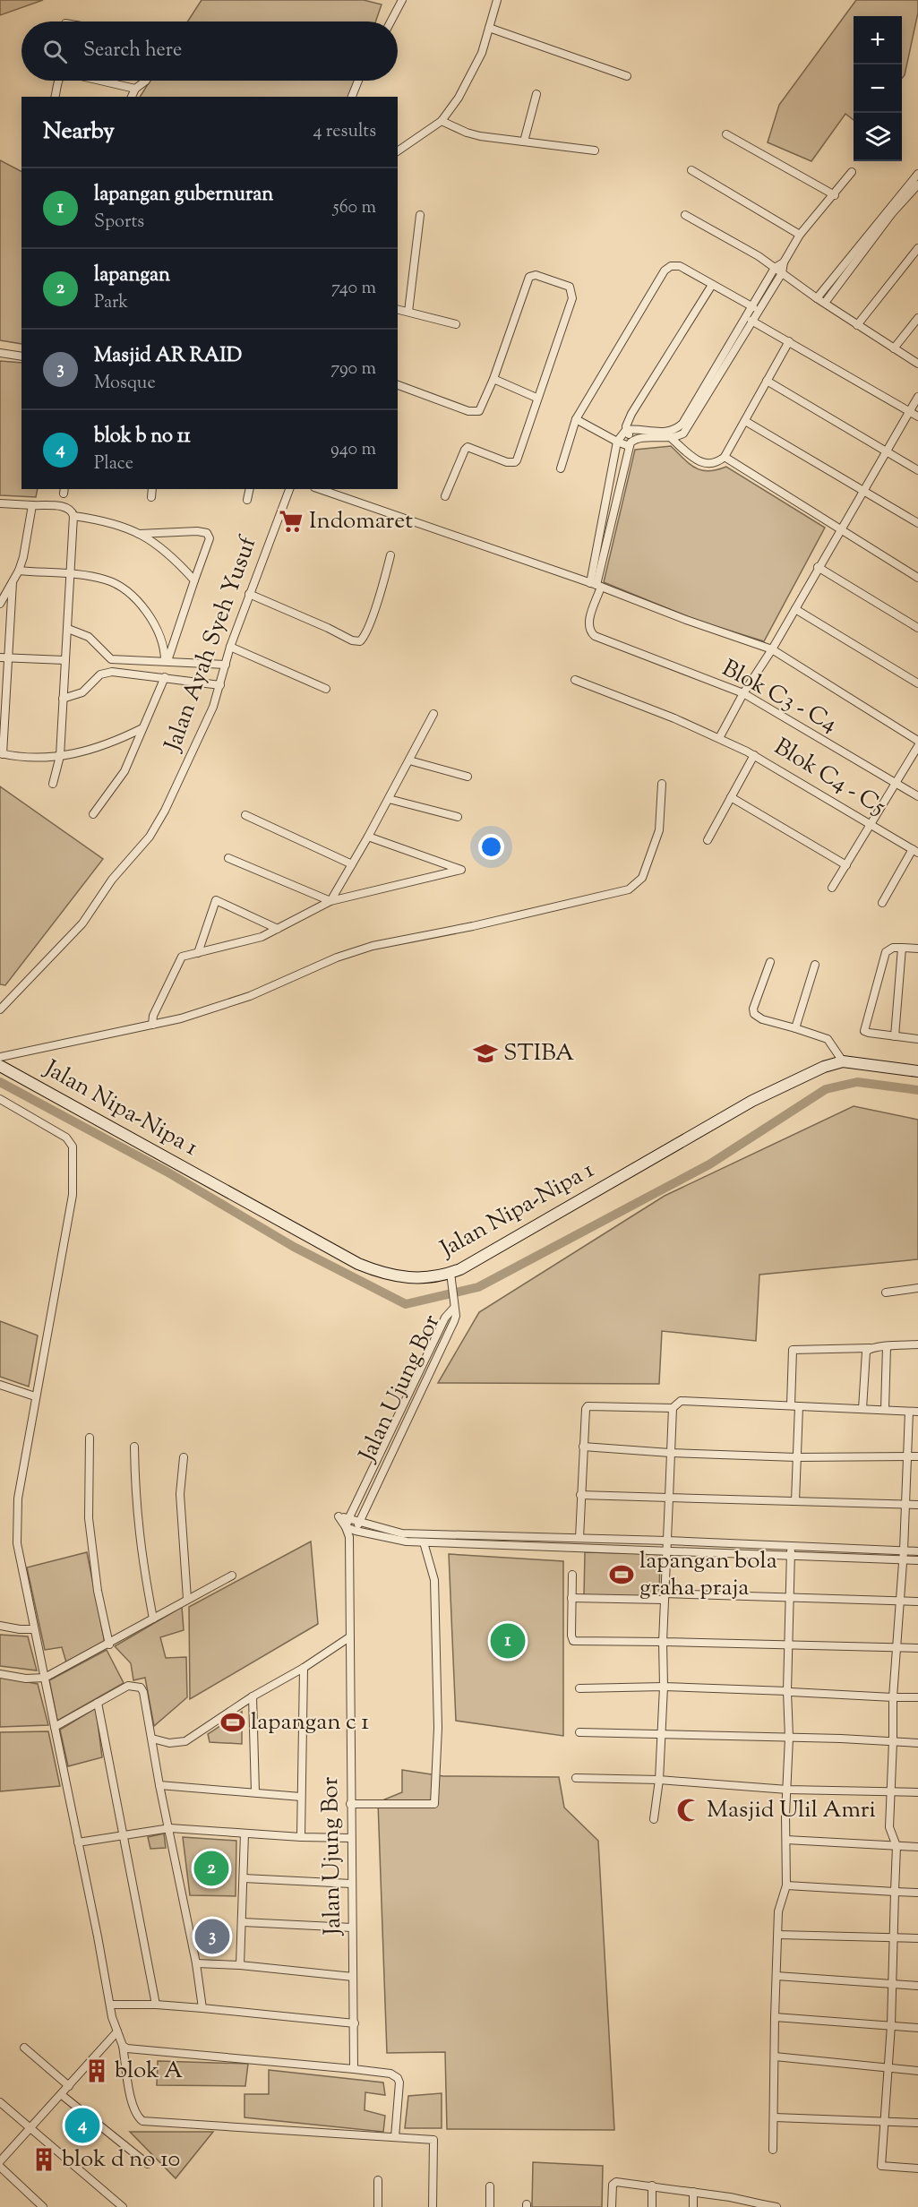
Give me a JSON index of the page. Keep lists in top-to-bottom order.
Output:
{
  "streets": {
    "street": [
      "Jalan Ayah Syeh Yusuf",
      "Blok C3 - C4",
      "Blok C4 - C5",
      "Jalan Nipa-Nipa 1",
      "Jalan Ujung Bor"
    ]
  },
  "places": {
    "supermarket": ["Indomaret"],
    "school or university": ["STIBA"],
    "sports": ["lapangan bola graha praja", "lapangan c 1"],
    "mosque": ["Masjid Ulil Amri"],
    "building": ["blok A", "blok d no 10"]
  },
  "page": {
    "map_buttons": ["+", "−"],
    "search": "Search here",
    "heading": ["Nearby", "4 results"],
    "list": [
      {
        "mark": "1",
        "name": "lapangan gubernuran",
        "note": "Sports",
        "value": "560 m"
      },
      {
        "mark": "2",
        "name": "lapangan",
        "note": "Park",
        "value": "740 m"
      },
      {
        "mark": "3",
        "name": "Masjid AR RAID",
        "note": "Mosque",
        "value": "790 m"
      },
      {
        "mark": "4",
        "name": "blok b no 11",
        "note": "Place",
        "value": "940 m"
      }
    ],
    "pins": [
      "1",
      "2",
      "3",
      "4"
    ]
  }
}
